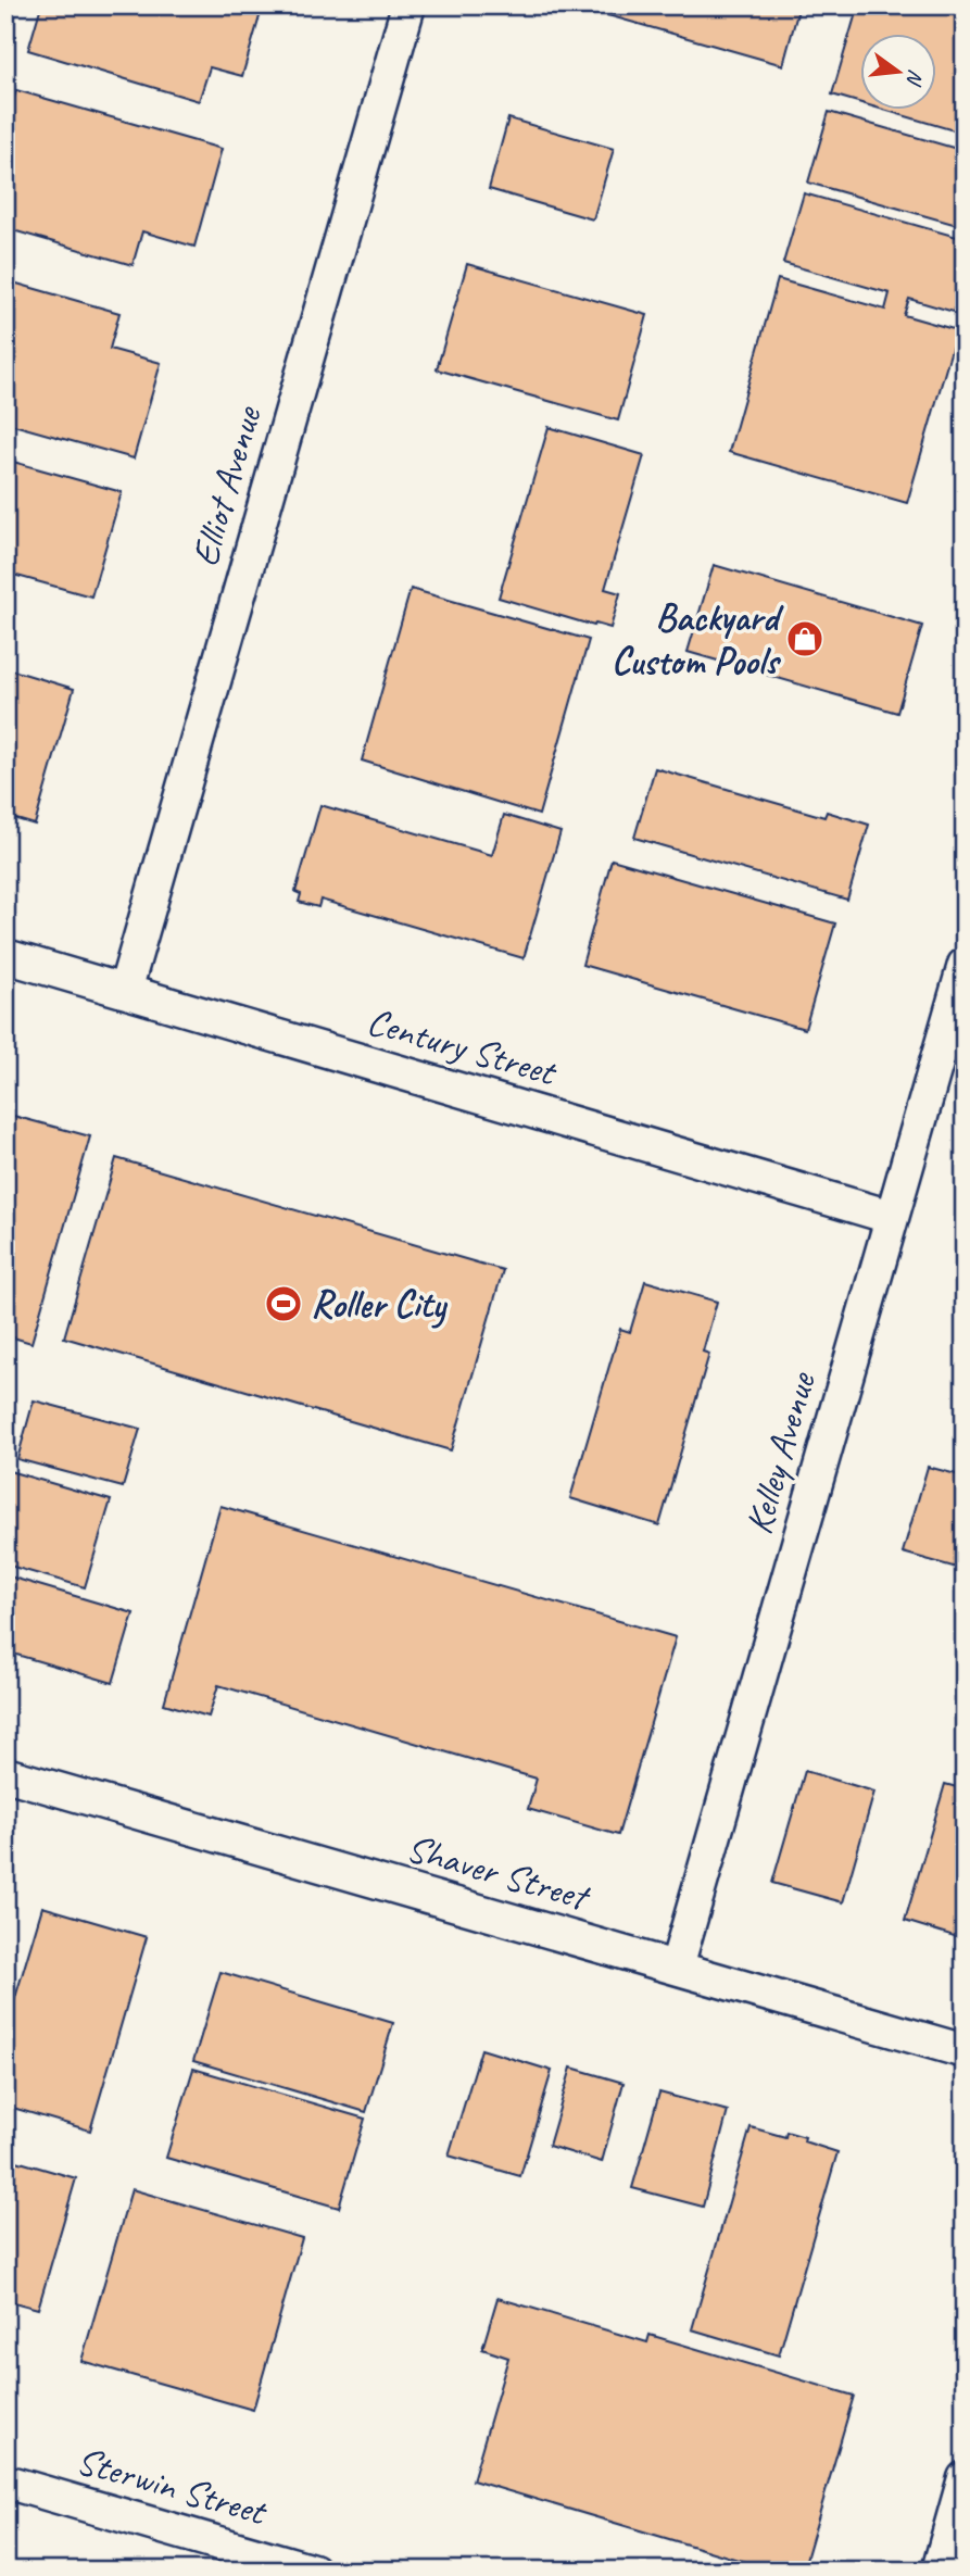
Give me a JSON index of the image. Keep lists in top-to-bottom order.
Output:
{
  "streets": {
    "street": [
      "Elliot Avenue",
      "Century Street",
      "Kelley Avenue",
      "Shaver Street",
      "Sterwin Street"
    ]
  },
  "crossings": [
    ["Elliot Avenue", "Century Street"],
    ["Century Street", "Kelley Avenue"],
    ["Kelley Avenue", "Shaver Street"]
  ],
  "places": {
    "shop": ["Backyard Custom Pools"],
    "sports": ["Roller City"]
  },
  "north": "right"
}
